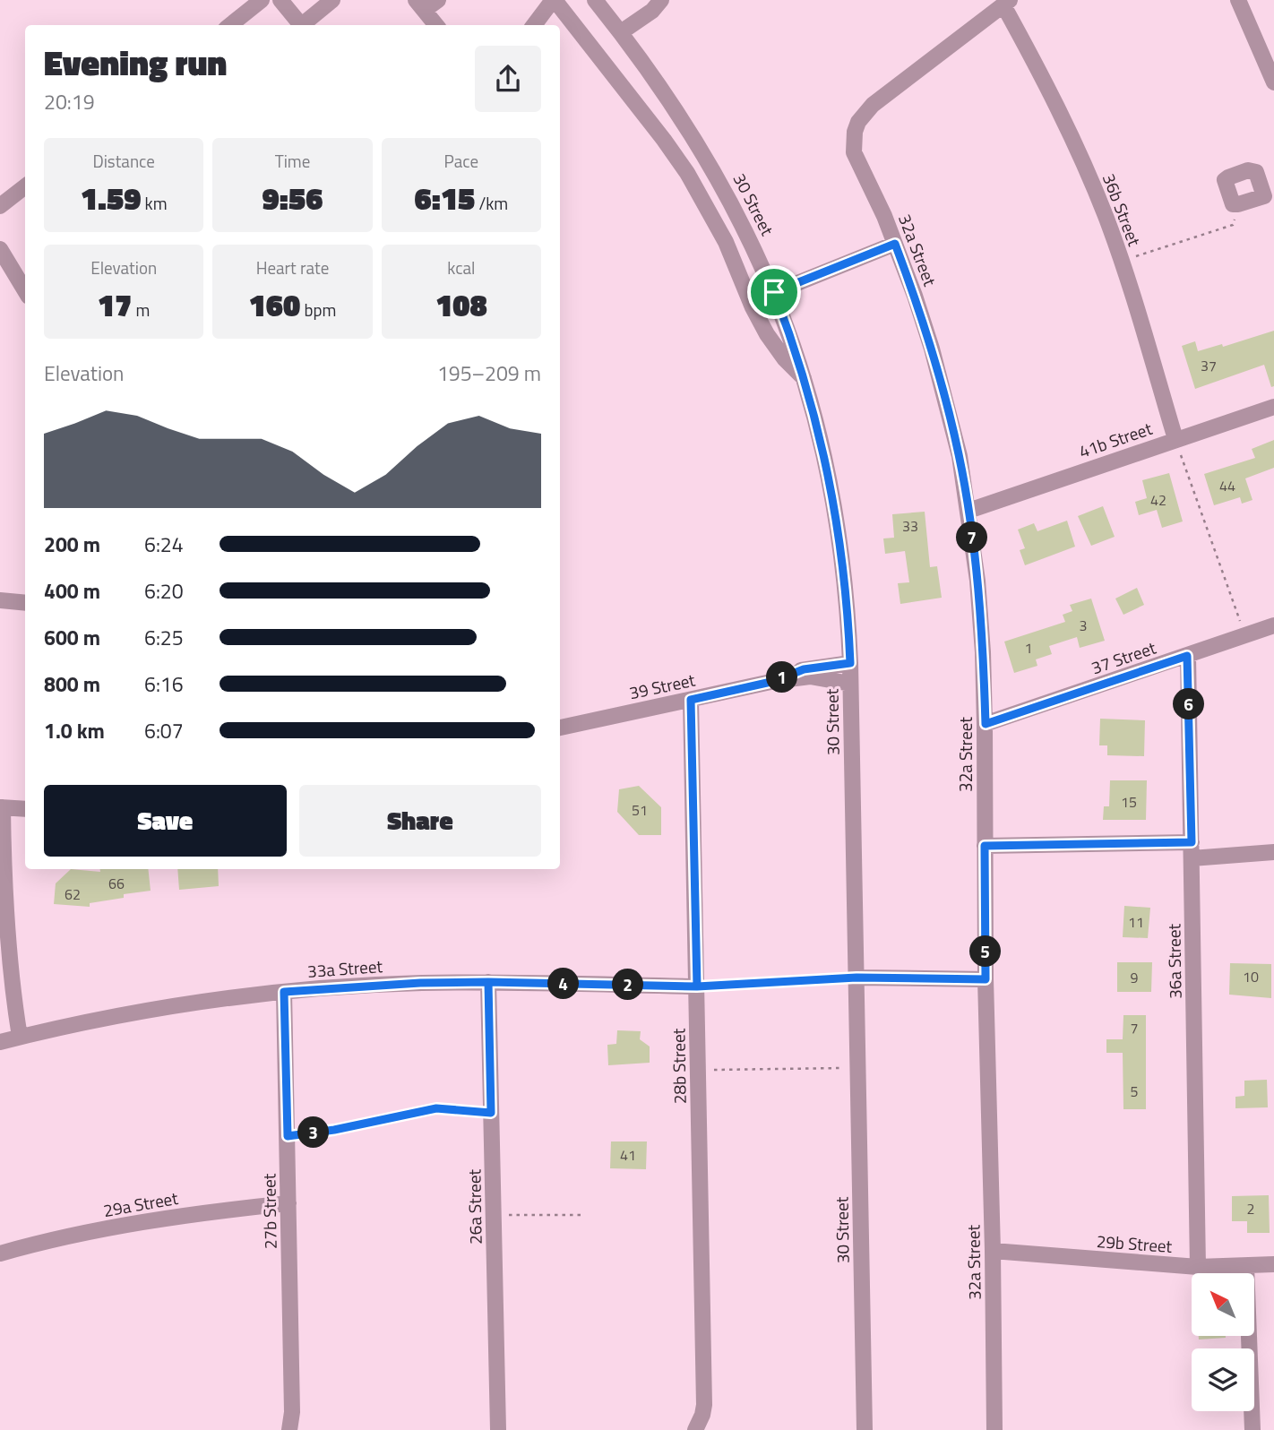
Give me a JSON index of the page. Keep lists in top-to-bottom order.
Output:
{
  "streets": {
    "street": [
      "30 Street",
      "36b Street",
      "32a Street",
      "41b Street",
      "37 Street",
      "39 Street",
      "36a Street",
      "33a Street",
      "28b Street",
      "29a Street",
      "26a Street",
      "27b Street",
      "29b Street"
    ]
  },
  "crossings": [
    ["30 Street", "39 Street"],
    ["36b Street", "32a Street"],
    ["36b Street", "41b Street"],
    ["32a Street", "41b Street"],
    ["32a Street", "37 Street"],
    ["32a Street", "29b Street"],
    ["37 Street", "36a Street"],
    ["39 Street", "28b Street"],
    ["36a Street", "29b Street"],
    ["33a Street", "28b Street"],
    ["33a Street", "26a Street"],
    ["33a Street", "27b Street"],
    ["29a Street", "27b Street"]
  ],
  "house_numbers": [
    "37",
    "44",
    "42",
    "33",
    "3",
    "1",
    "15",
    "51",
    "66",
    "62",
    "11",
    "10",
    "9",
    "7",
    "5",
    "41",
    "2"
  ],
  "north": "top left",
  "page": {
    "heading": ["Evening run", "20:19"],
    "stats": [
      ["Distance", "1.59 km"],
      ["Time", "9:56"],
      ["Pace", "6:15 /km"],
      ["Elevation", "17 m"],
      ["Heart rate", "160 bpm"],
      ["kcal", "108"]
    ],
    "chart": ["Elevation", "195–209 m"],
    "list": [
      {
        "name": "200 m",
        "note": "6:24"
      },
      {
        "name": "400 m",
        "note": "6:20"
      },
      {
        "name": "600 m",
        "note": "6:25"
      },
      {
        "name": "800 m",
        "note": "6:16"
      },
      {
        "name": "1.0 km",
        "note": "6:07"
      }
    ],
    "pins": [
      "7",
      "1",
      "6",
      "5",
      "4",
      "2",
      "3"
    ],
    "buttons": ["Save", "Share"]
  }
}
